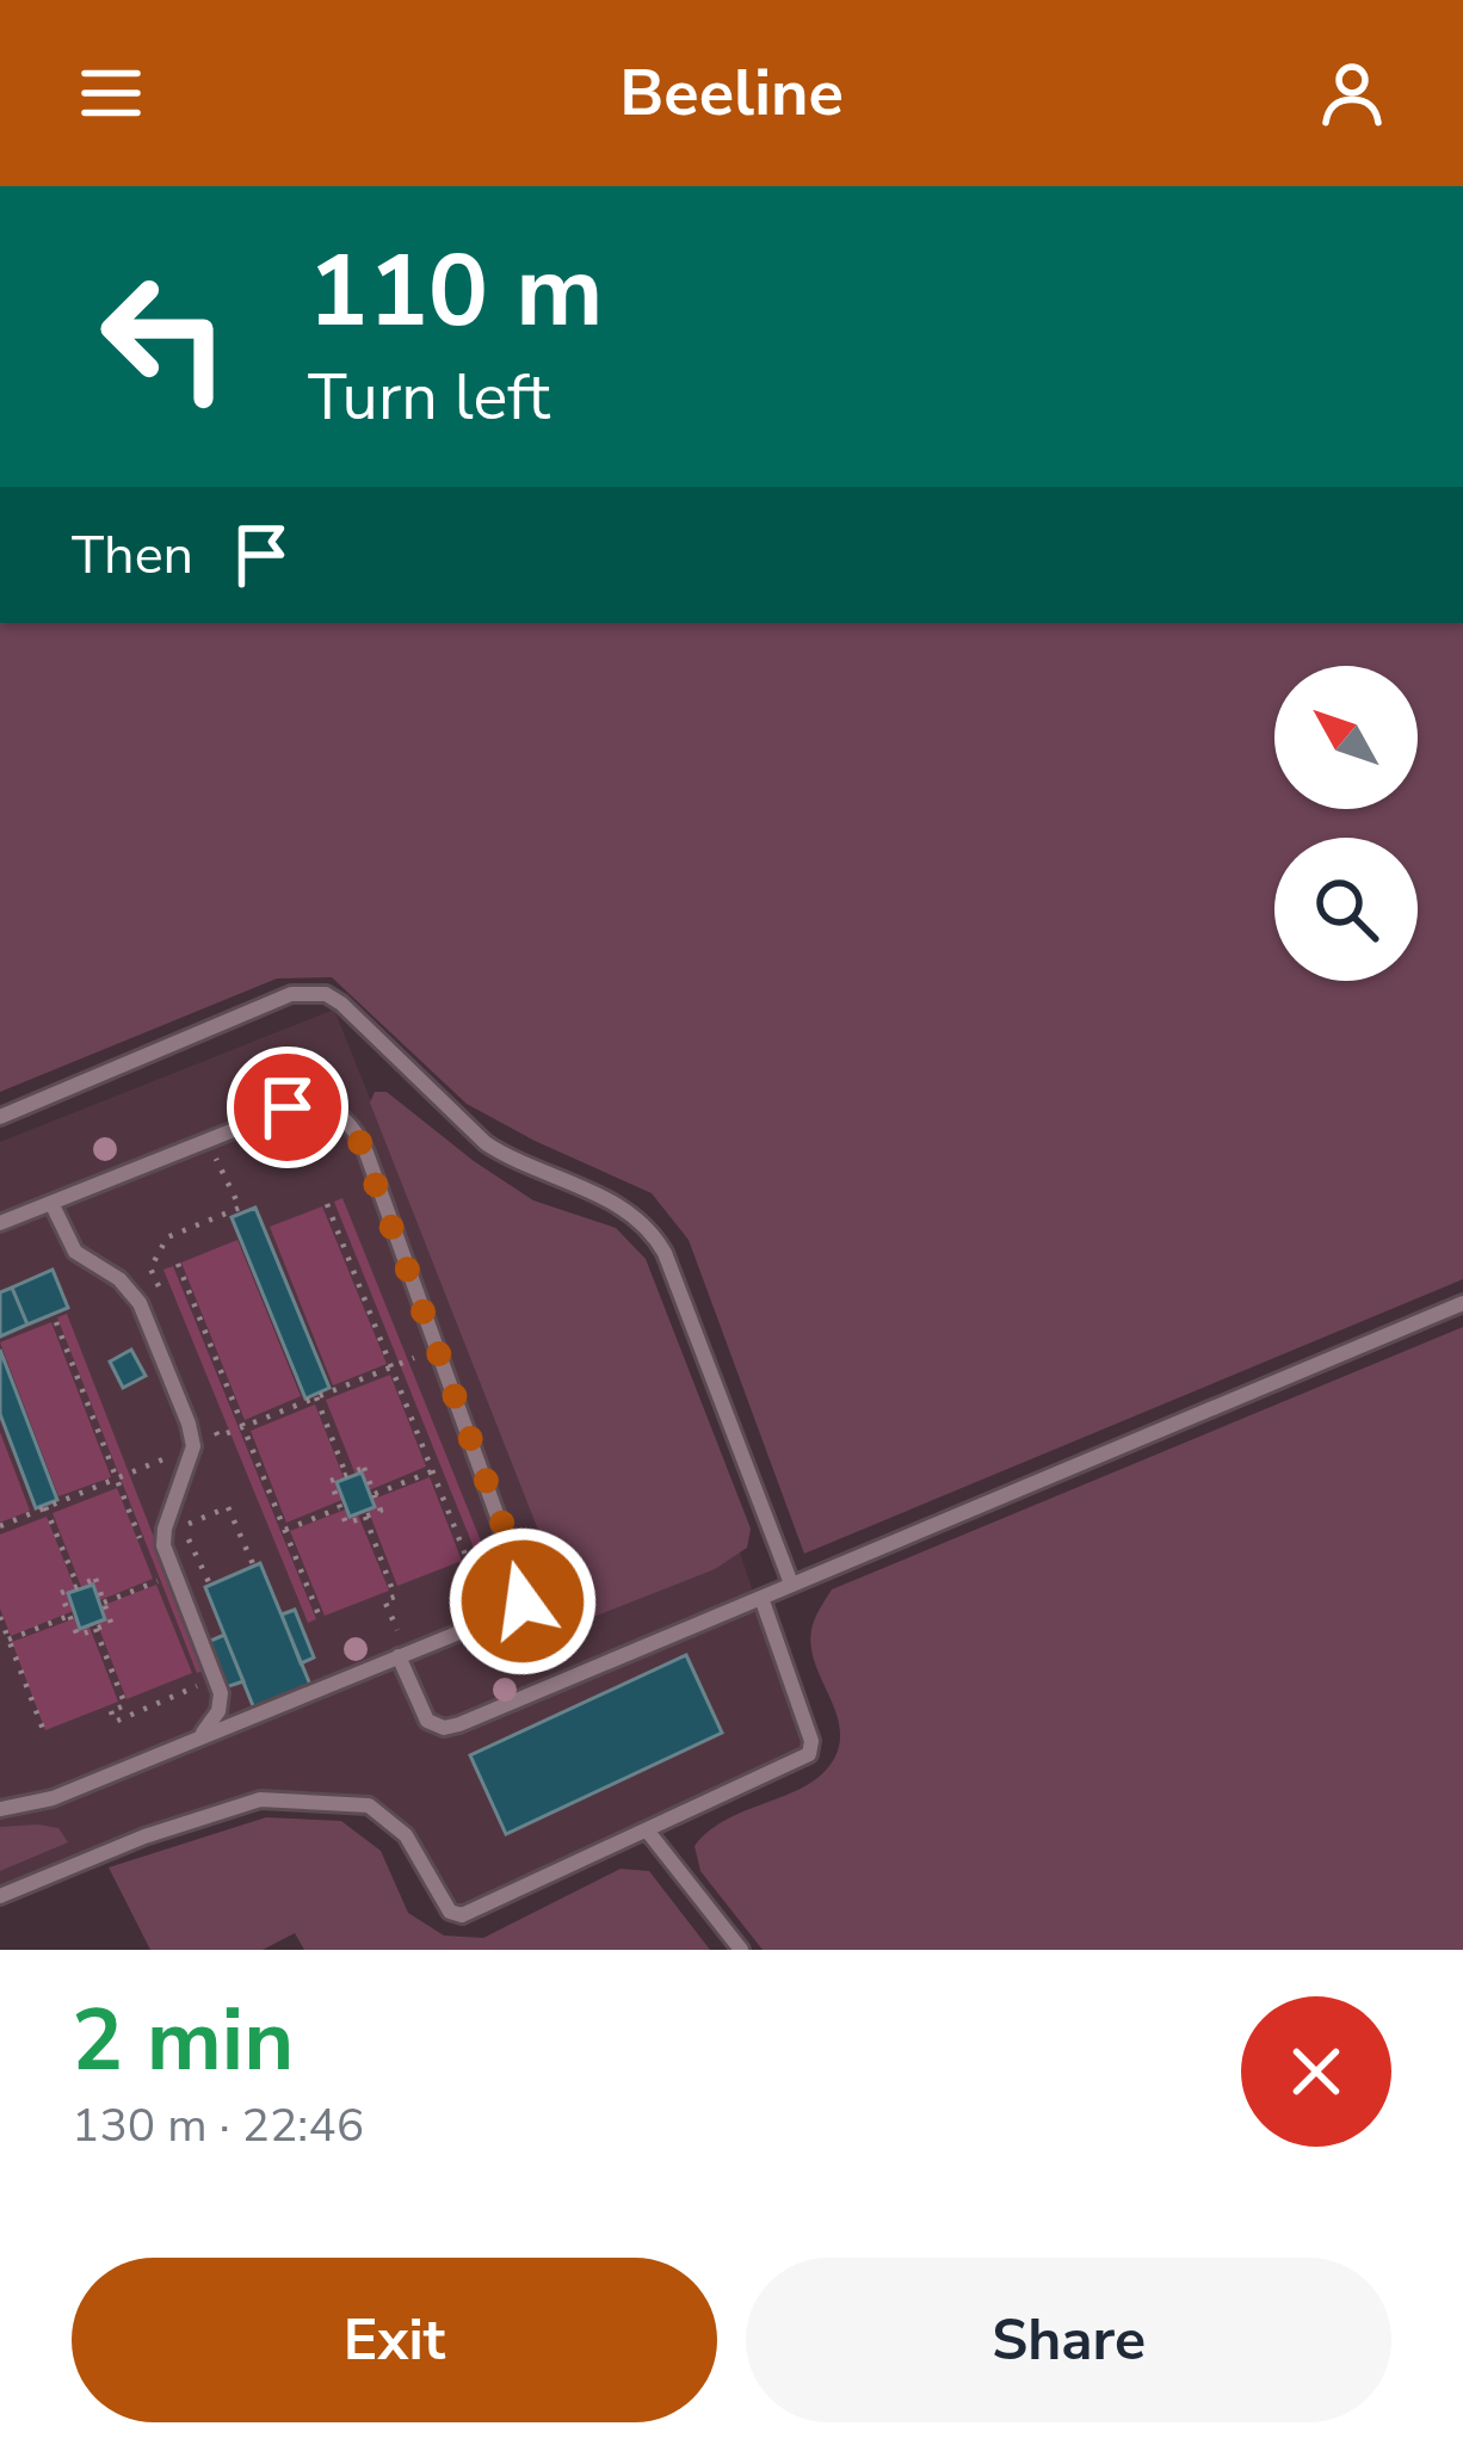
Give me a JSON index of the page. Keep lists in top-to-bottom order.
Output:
{
  "north": "top left",
  "page": {
    "header": "Beeline",
    "turn": ["110 m", "Turn left"],
    "then": "Then",
    "heading": ["2 min", "130 m · 22:46"],
    "buttons": ["Exit", "Share"]
  }
}
